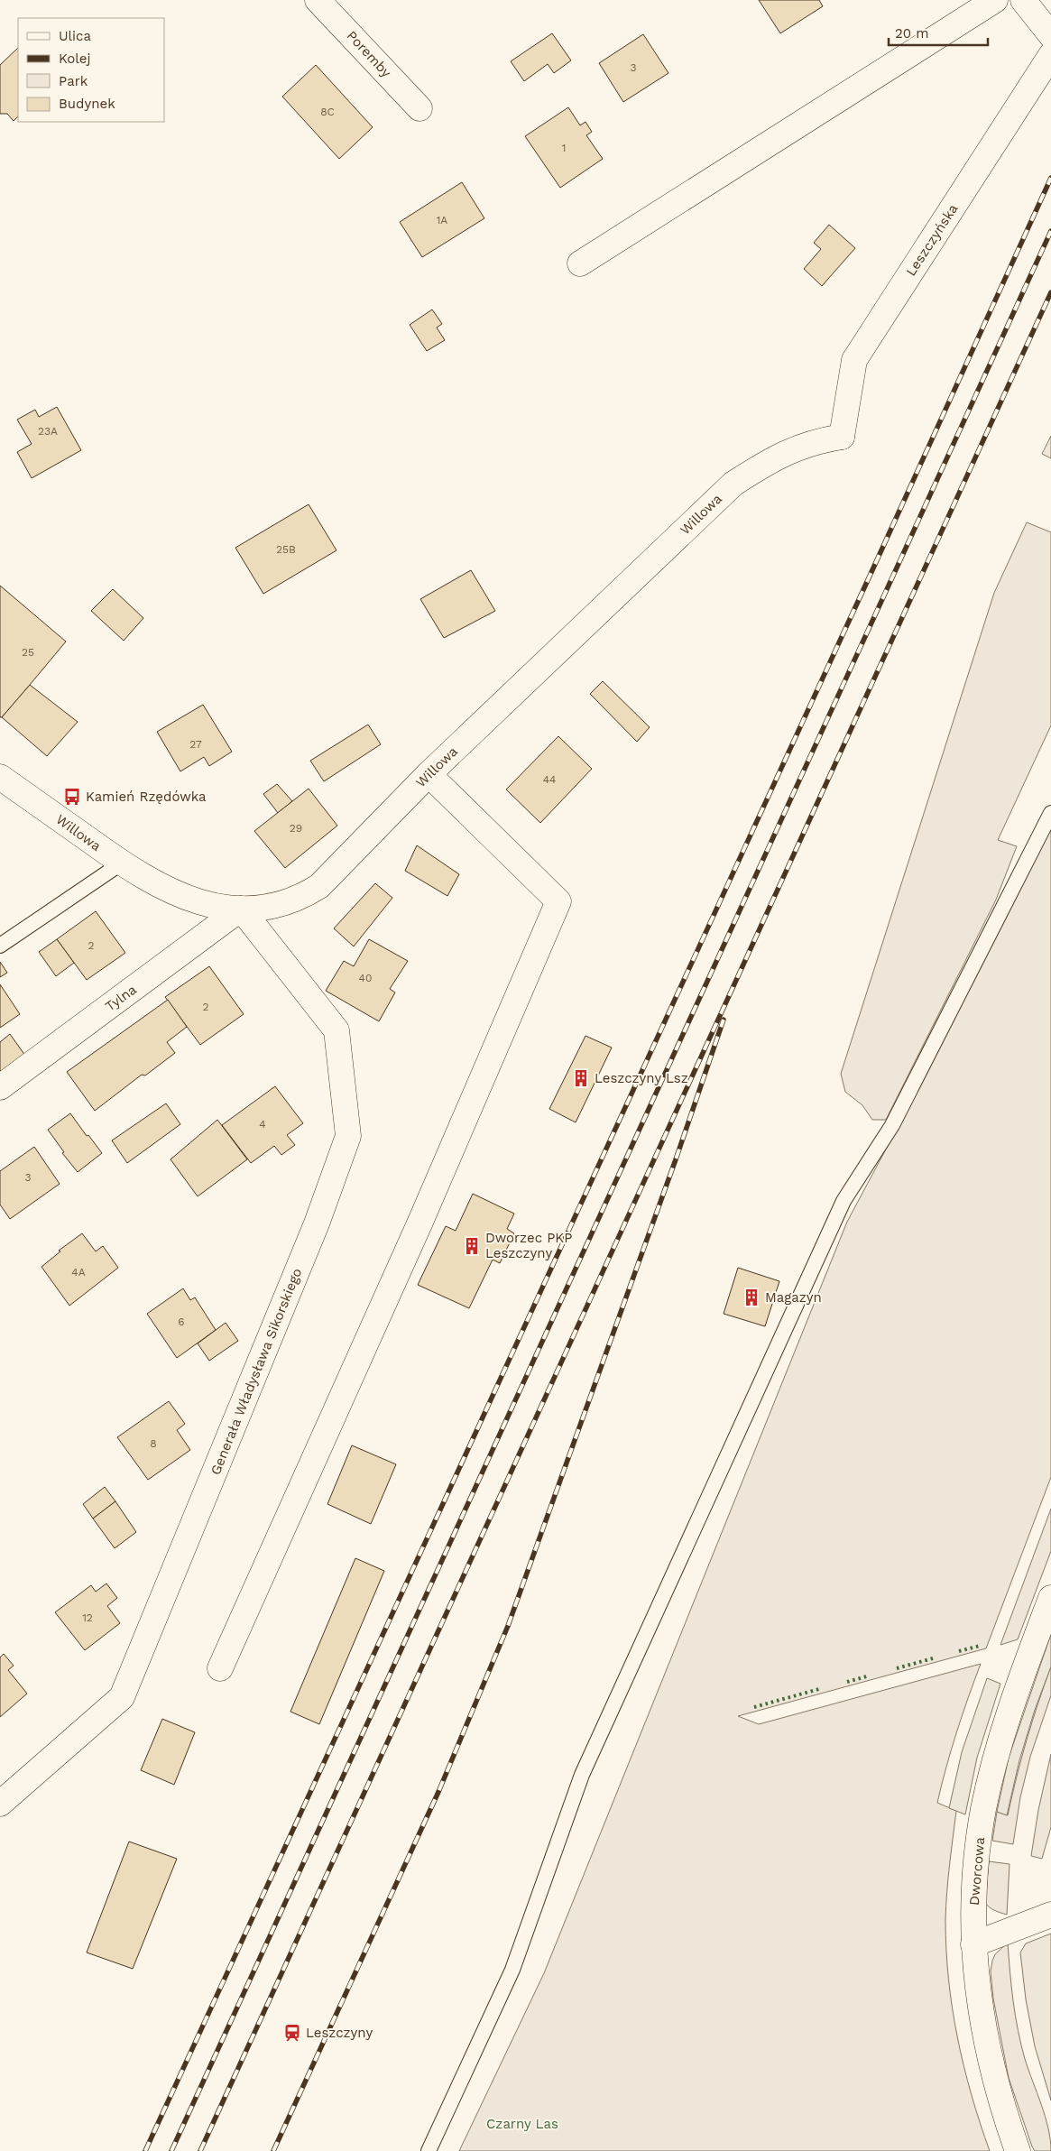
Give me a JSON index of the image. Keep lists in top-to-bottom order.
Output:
{
  "streets": {
    "street": [
      "Poremby",
      "Leszczyńska",
      "Willowa",
      "Tylna",
      "Generała Władysława Sikorskiego",
      "Dworcowa"
    ]
  },
  "crossings": [
    ["Leszczyńska", "Willowa"],
    ["Willowa", "Tylna"],
    ["Willowa", "Generała Władysława Sikorskiego"],
    ["Tylna", "Generała Władysława Sikorskiego"]
  ],
  "parks": ["Czarny Las"],
  "places": {
    "bus stop": ["Kamień Rzędówka"],
    "building": ["Leszczyny Lsz", "Dworzec PKP Leszczyny", "Magazyn"],
    "station": ["Leszczyny"]
  },
  "house_numbers": [
    "3",
    "8C",
    "1",
    "1A",
    "23A",
    "25B",
    "25",
    "27",
    "44",
    "29",
    "2",
    "40",
    "2",
    "4",
    "3",
    "4A",
    "6",
    "8",
    "12"
  ],
  "legend": [
    "Ulica",
    "Kolej",
    "Park",
    "Budynek"
  ],
  "scale_bar": "20 m"
}
